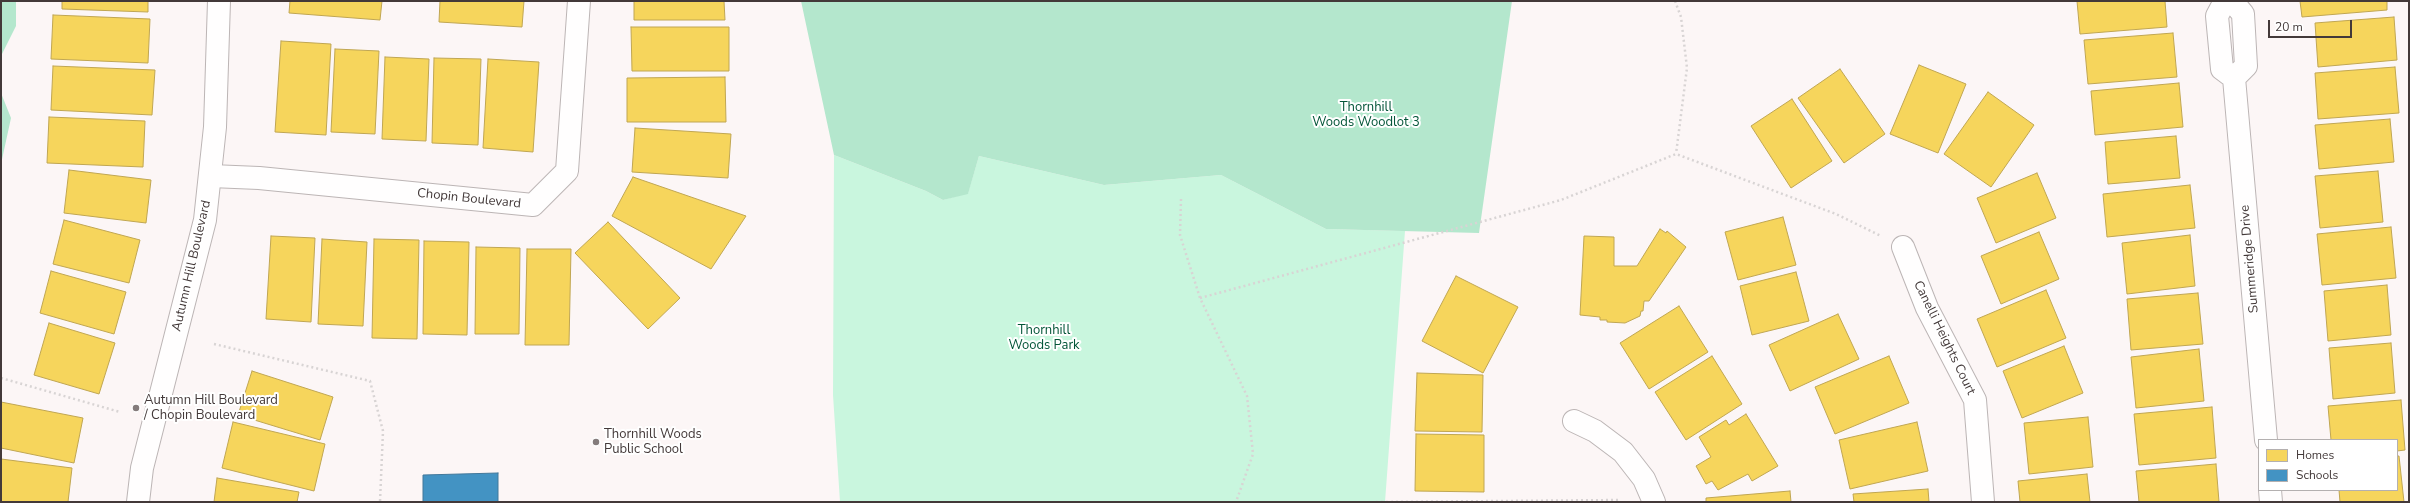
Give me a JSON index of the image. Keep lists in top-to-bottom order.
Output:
{
  "streets": {
    "street": [
      "Chopin Boulevard",
      "Summeridge Drive",
      "Autumn Hill Boulevard",
      "Canelli Heights Court"
    ]
  },
  "crossings": [
    ["Chopin Boulevard", "Autumn Hill Boulevard"]
  ],
  "parks": ["Thornhill Woods Woodlot 3", "Thornhill Woods Park"],
  "places": ["Autumn Hill Boulevard / Chopin Boulevard", "Thornhill Woods Public School"],
  "legend": ["Homes", "Schools"],
  "scale_bar": "20 m"
}
